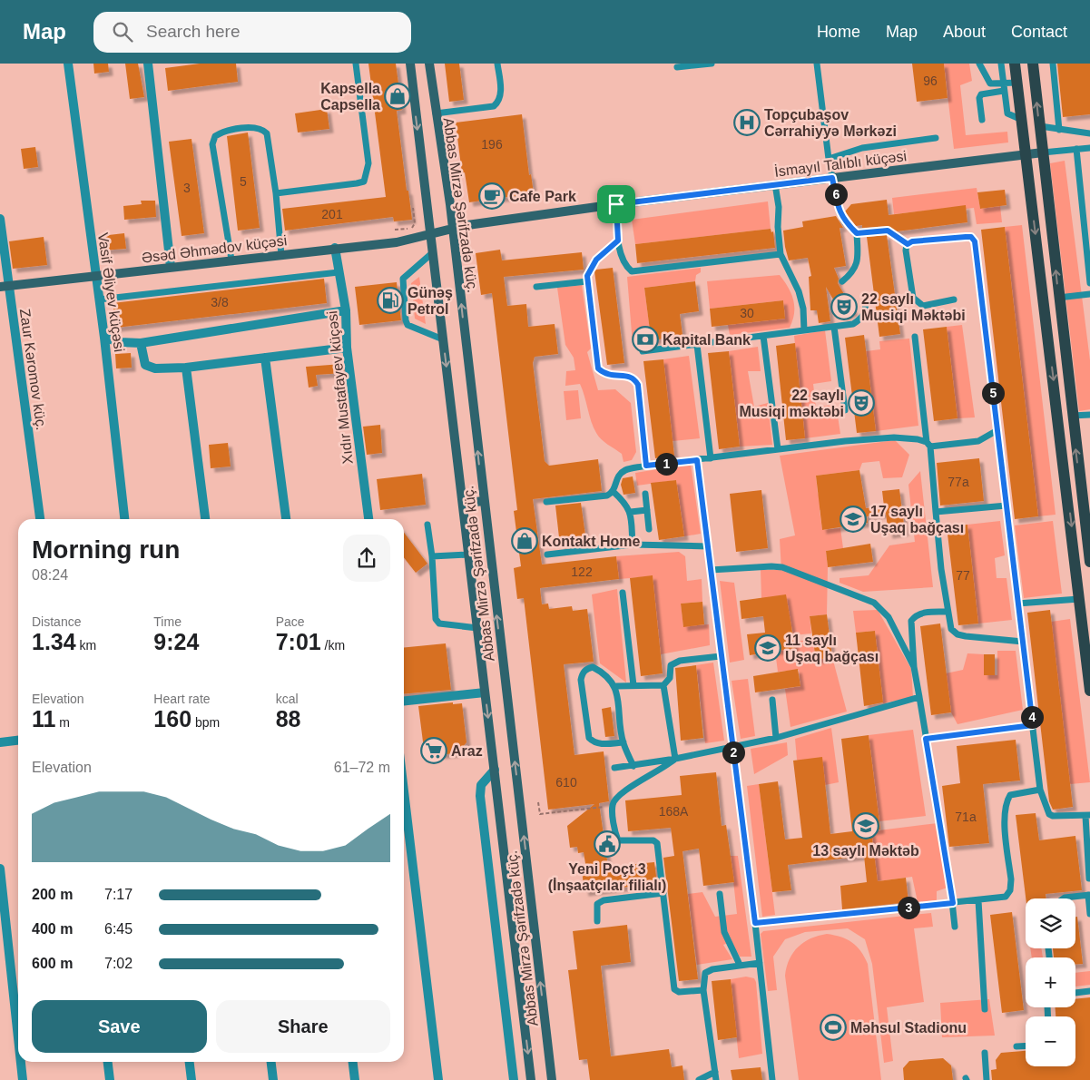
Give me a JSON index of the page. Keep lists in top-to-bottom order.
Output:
{
  "streets": {
    "main road": ["İsmayıl Talıblı küçəsi", "Abbas Mirzə Şərifzadə küç.", "Əsəd Əhmədov küçəsi"],
    "street": ["Vasif Əliyev küçəsi", "Zaur Kəromov küç.", "Xıdır Mustafayev küçəsi"]
  },
  "crossings": [
    ["İsmayıl Talıblı küçəsi", "Abbas Mirzə Şərifzadə küç."],
    ["İsmayıl Talıblı küçəsi", "Əsəd Əhmədov küçəsi"],
    ["Abbas Mirzə Şərifzadə küç.", "Əsəd Əhmədov küçəsi"],
    ["Əsəd Əhmədov küçəsi", "Vasif Əliyev küçəsi"],
    ["Əsəd Əhmədov küçəsi", "Zaur Kəromov küç."],
    ["Əsəd Əhmədov küçəsi", "Xıdır Mustafayev küçəsi"]
  ],
  "places": {
    "shop": ["Kapsella Capsella", "Kontakt Home"],
    "hospital": ["Topçubaşov Cərrahiyyə Mərkəzi"],
    "cafe": ["Cafe Park"],
    "fuel station": ["Günəş Petrol"],
    "theatre": ["22 saylı Musiqi Məktəbi", "22 saylı Musiqi məktəbi"],
    "bank": ["Kapital Bank"],
    "school or university": ["17 saylı Uşaq bağçası", "11 saylı Uşaq bağçası", "13 saylı Məktəb"],
    "supermarket": ["Araz"],
    "public building": ["Yeni Poçt 3 (İnşaatçılar filialı)"],
    "sports": ["Məhsul Stadionu"]
  },
  "house_numbers": [
    "96",
    "196",
    "5",
    "3",
    "201",
    "3/8",
    "30",
    "77a",
    "122",
    "77",
    "610",
    "168А",
    "71a"
  ],
  "page": {
    "header": "Map",
    "search": "Search here",
    "nav": [
      "Home",
      "Map",
      "About",
      "Contact"
    ],
    "pins": [
      "6",
      "5",
      "1",
      "4",
      "2",
      "3"
    ],
    "heading": ["Morning run", "08:24"],
    "stats": [
      ["Distance", "1.34 km"],
      ["Time", "9:24"],
      ["Pace", "7:01 /km"],
      ["Elevation", "11 m"],
      ["Heart rate", "160 bpm"],
      ["kcal", "88"]
    ],
    "chart": ["Elevation", "61–72 m"],
    "list": [
      {
        "name": "200 m",
        "note": "7:17"
      },
      {
        "name": "400 m",
        "note": "6:45"
      },
      {
        "name": "600 m",
        "note": "7:02"
      }
    ],
    "map_buttons": ["+", "−"],
    "buttons": ["Save", "Share"]
  }
}
